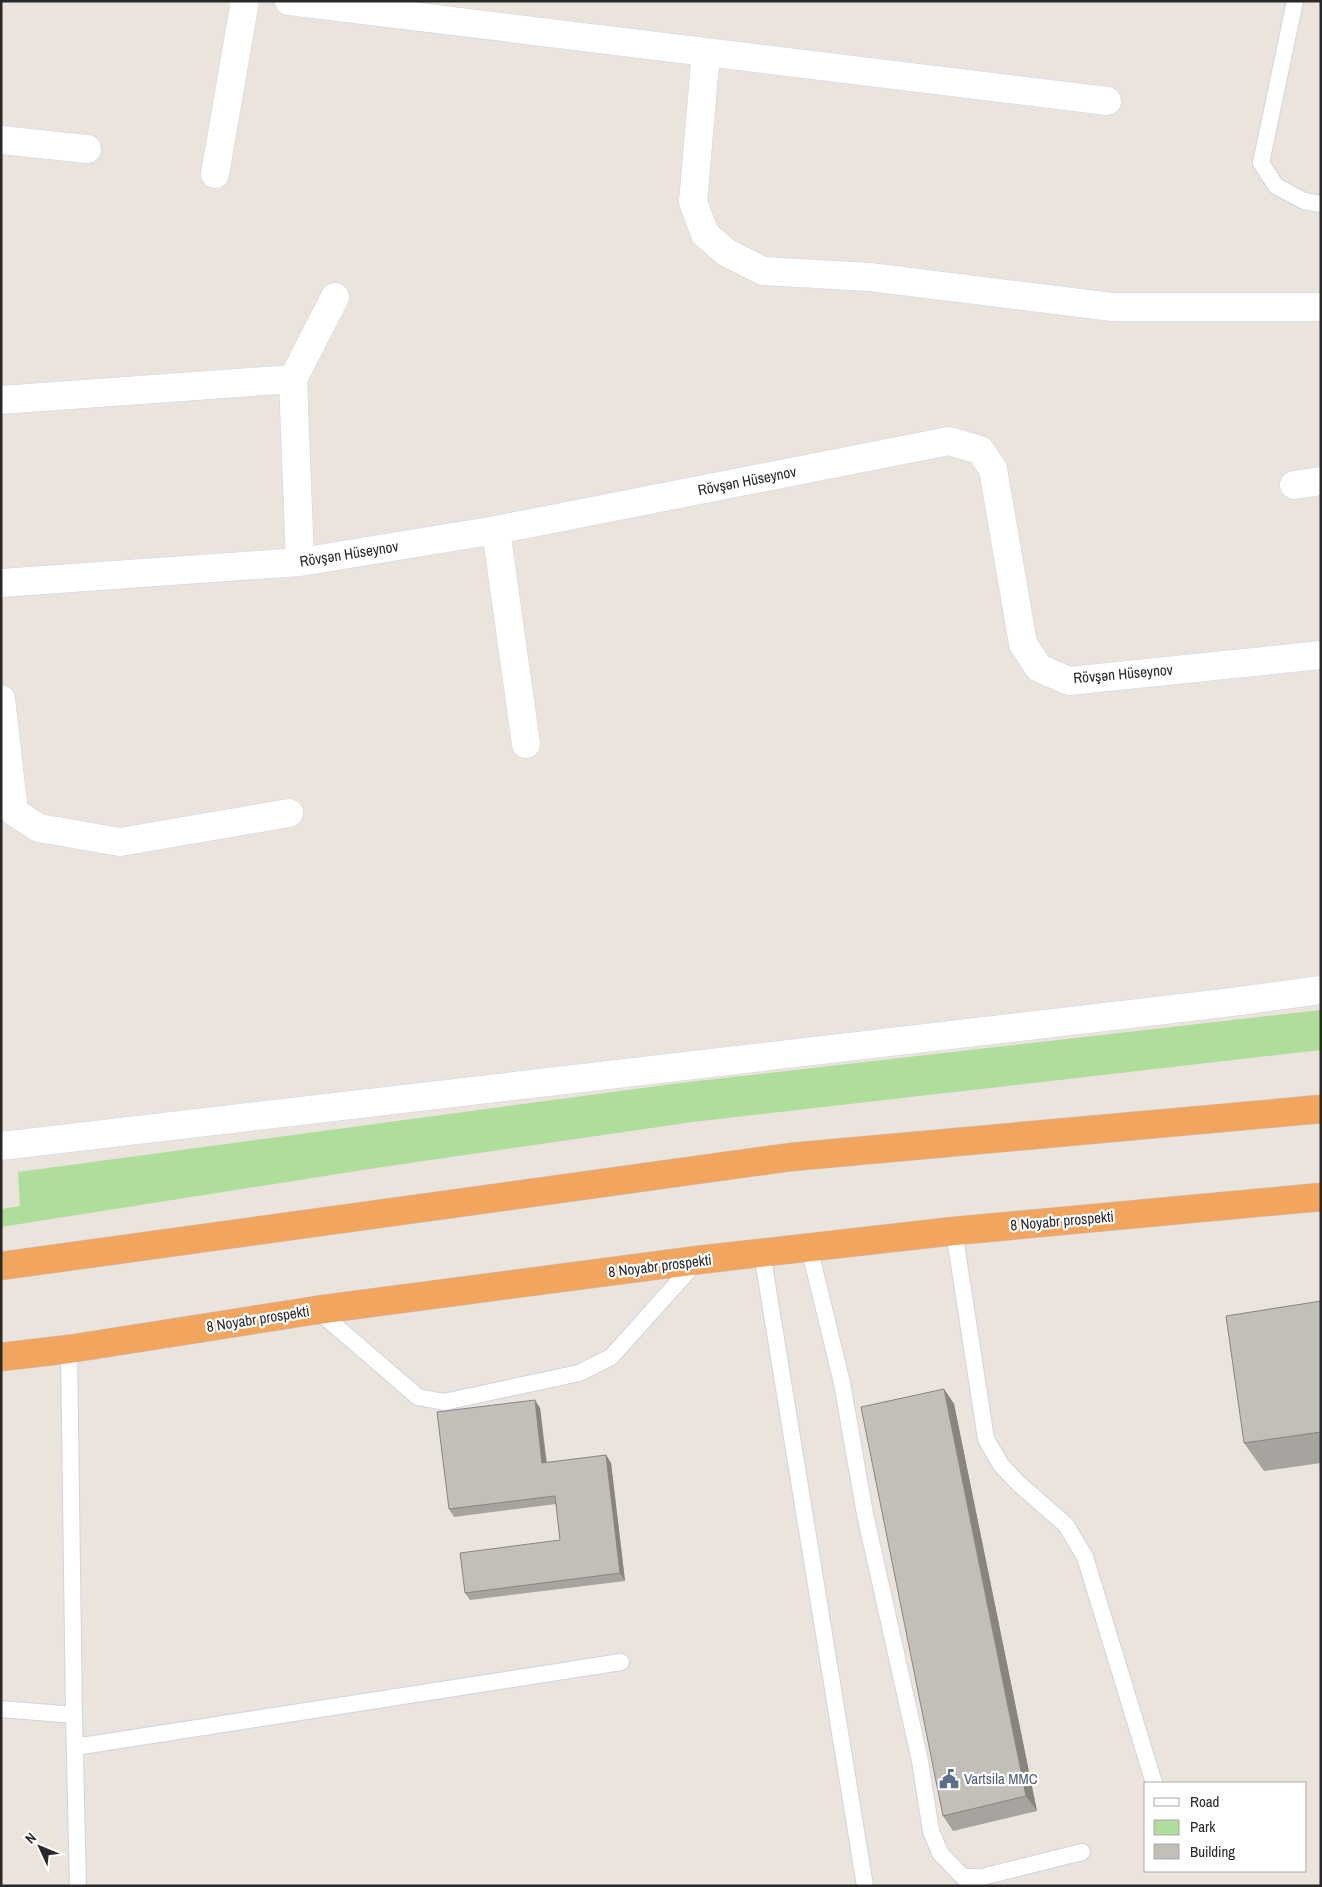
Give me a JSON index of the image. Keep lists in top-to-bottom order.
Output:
{
  "streets": {
    "highway": ["8 Noyabr prospekti"],
    "street": ["Rövşən Hüseynov"]
  },
  "places": {
    "public building": ["Vartsila MMC"]
  },
  "legend": ["Road", "Park", "Building"],
  "north": "top left"
}
